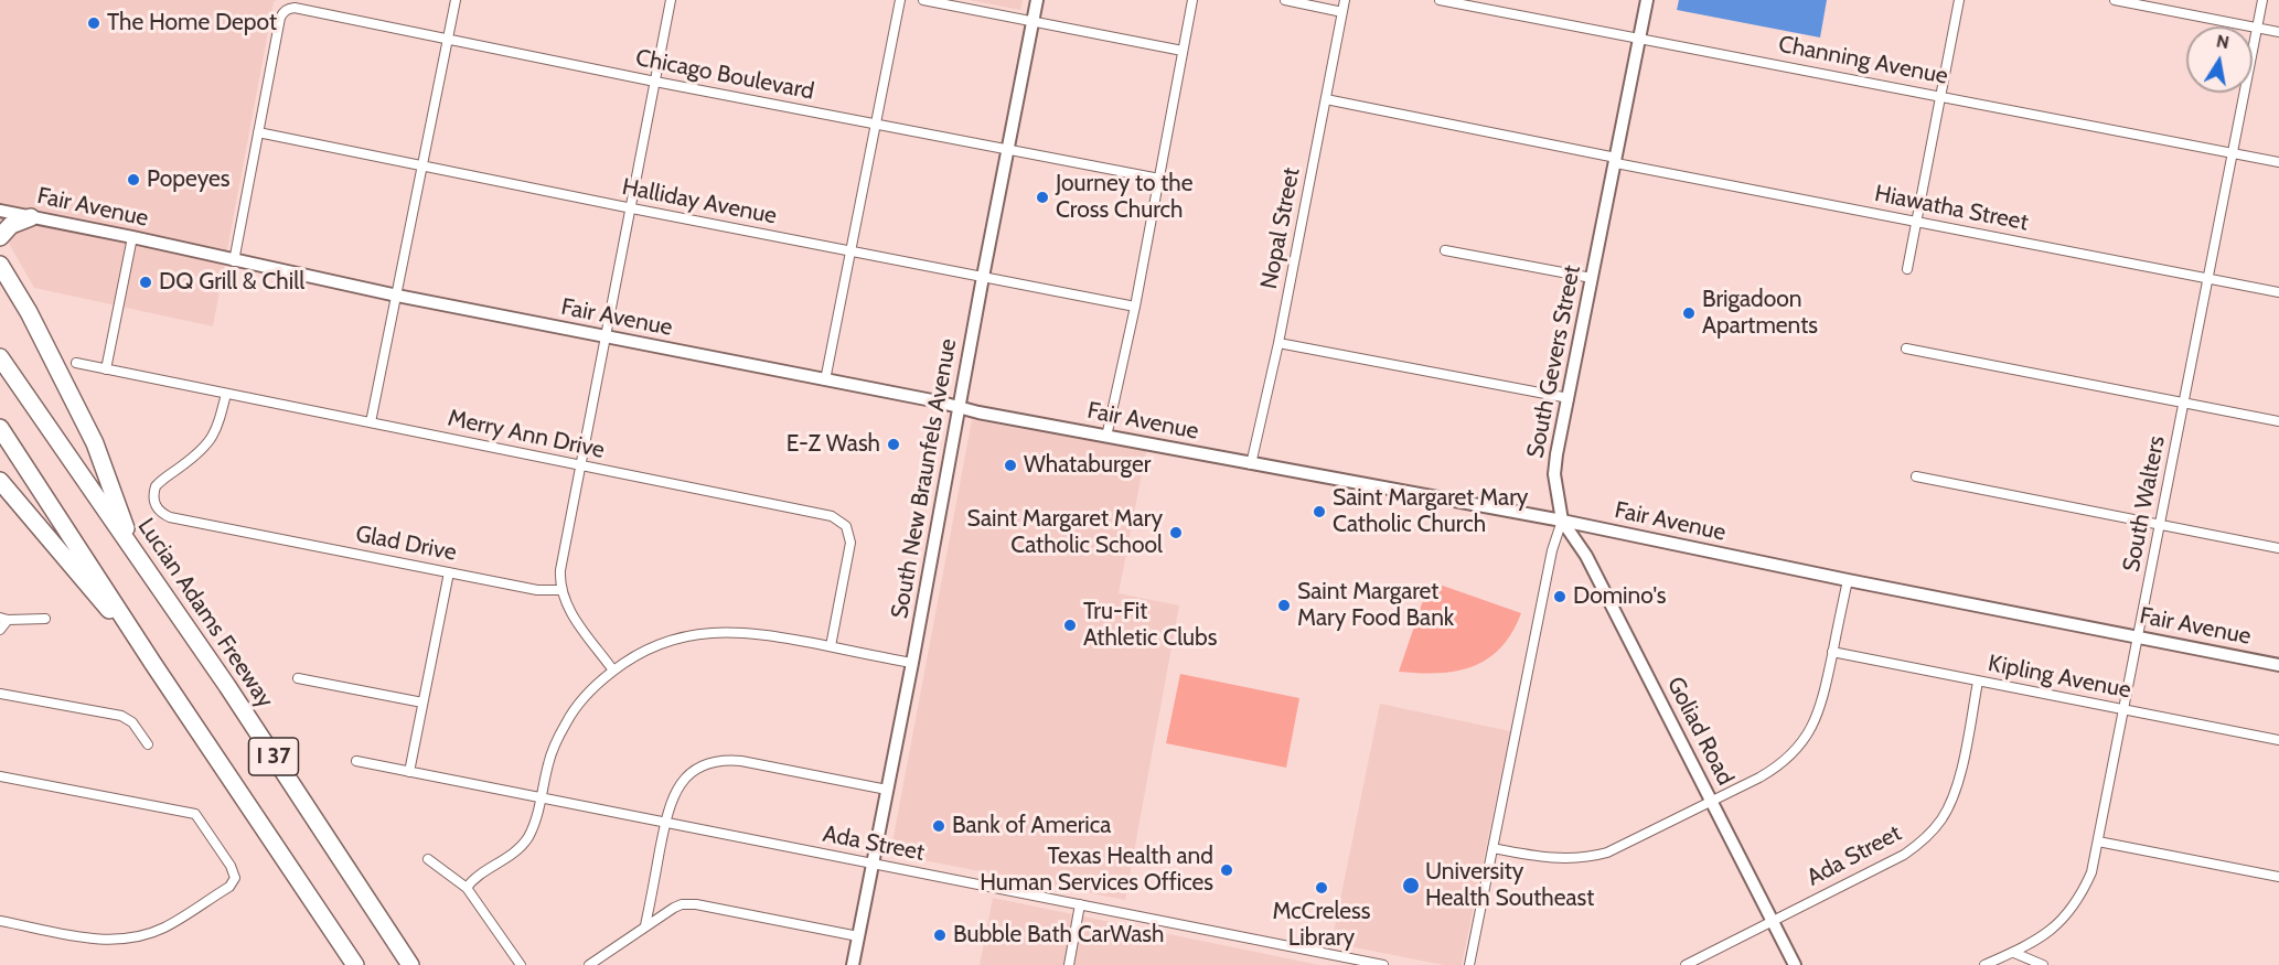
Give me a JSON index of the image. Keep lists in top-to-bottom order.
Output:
{
  "streets": {
    "highway": ["Lucian Adams Freeway", "I 37"],
    "main road": [
      "Fair Avenue",
      "South Gevers Street",
      "South New Braunfels Avenue",
      "Goliad Road"
    ],
    "street": [
      "Channing Avenue",
      "Chicago Boulevard",
      "Halliday Avenue",
      "Hiawatha Street",
      "Nopal Street",
      "Merry Ann Drive",
      "South Walters",
      "Glad Drive",
      "Kipling Avenue",
      "Ada Street"
    ]
  },
  "crossings": [
    ["Channing Avenue", "South Gevers Street"],
    ["Channing Avenue", "South Walters"],
    ["Chicago Boulevard", "Halliday Avenue"],
    ["Chicago Boulevard", "South New Braunfels Avenue"],
    ["Halliday Avenue", "South New Braunfels Avenue"],
    ["Fair Avenue", "Nopal Street"],
    ["Fair Avenue", "South Gevers Street"],
    ["Fair Avenue", "South New Braunfels Avenue"],
    ["Fair Avenue", "South Walters"],
    ["Fair Avenue", "Goliad Road"],
    ["Hiawatha Street", "Nopal Street"],
    ["Hiawatha Street", "South Gevers Street"],
    ["Hiawatha Street", "South Walters"],
    ["South Gevers Street", "Goliad Road"],
    ["Merry Ann Drive", "Glad Drive"],
    ["South New Braunfels Avenue", "Ada Street"],
    ["South Walters", "Kipling Avenue"],
    ["Kipling Avenue", "Ada Street"],
    ["Goliad Road", "Ada Street"]
  ],
  "places": [
    "The Home Depot",
    "Popeyes",
    "Journey to the Cross Church",
    "DQ Grill & Chill",
    "Brigadoon Apartments",
    "E-Z Wash",
    "Whataburger",
    "Saint Margaret Mary Catholic Church",
    "Saint Margaret Mary Catholic School",
    "Domino's",
    "Saint Margaret Mary Food Bank",
    "Tru-Fit Athletic Clubs",
    "Bank of America",
    "Texas Health and Human Services Offices",
    "University Health Southeast",
    "McCreless Library",
    "Bubble Bath CarWash"
  ],
  "north": "top"
}
